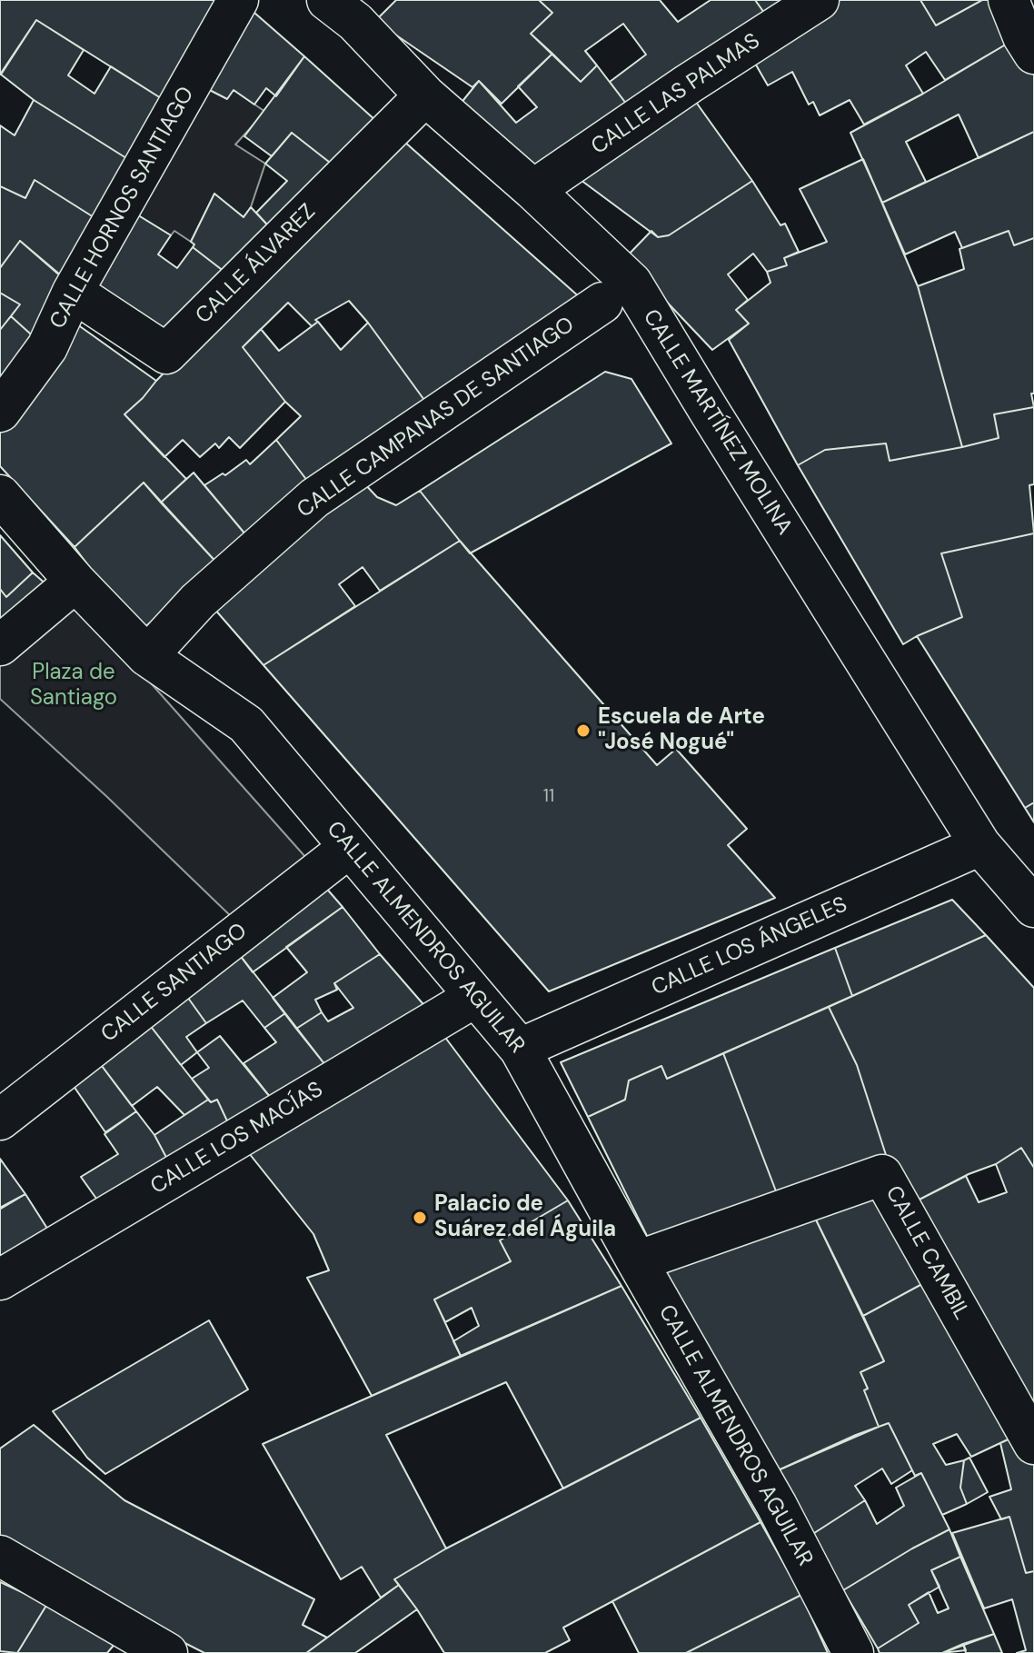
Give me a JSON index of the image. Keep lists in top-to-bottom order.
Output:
{
  "streets": {
    "street": [
      "CALLE LAS PALMAS",
      "CALLE HORNOS SANTIAGO",
      "CALLE ÁLVAREZ",
      "CALLE CAMPANAS DE SANTIAGO",
      "CALLE MARTÍNEZ MOLINA",
      "CALLE ALMENDROS AGUILAR",
      "CALLE LOS ÁNGELES",
      "CALLE SANTIAGO",
      "CALLE LOS MACÍAS",
      "CALLE CAMBIL"
    ]
  },
  "crossings": [
    ["CALLE LAS PALMAS", "CALLE MARTÍNEZ MOLINA"],
    ["CALLE HORNOS SANTIAGO", "CALLE ÁLVAREZ"],
    ["CALLE ÁLVAREZ", "CALLE MARTÍNEZ MOLINA"],
    ["CALLE CAMPANAS DE SANTIAGO", "CALLE ALMENDROS AGUILAR"],
    ["CALLE MARTÍNEZ MOLINA", "CALLE LOS ÁNGELES"],
    ["CALLE ALMENDROS AGUILAR", "CALLE LOS ÁNGELES"],
    ["CALLE ALMENDROS AGUILAR", "CALLE SANTIAGO"],
    ["CALLE ALMENDROS AGUILAR", "CALLE LOS MACÍAS"],
    ["CALLE ALMENDROS AGUILAR", "CALLE CAMBIL"]
  ],
  "parks": ["Plaza de Santiago"],
  "places": ["Escuela de Arte \"José Nogué\"", "Palacio de Suárez del Águila"],
  "house_numbers": ["11"]
}
